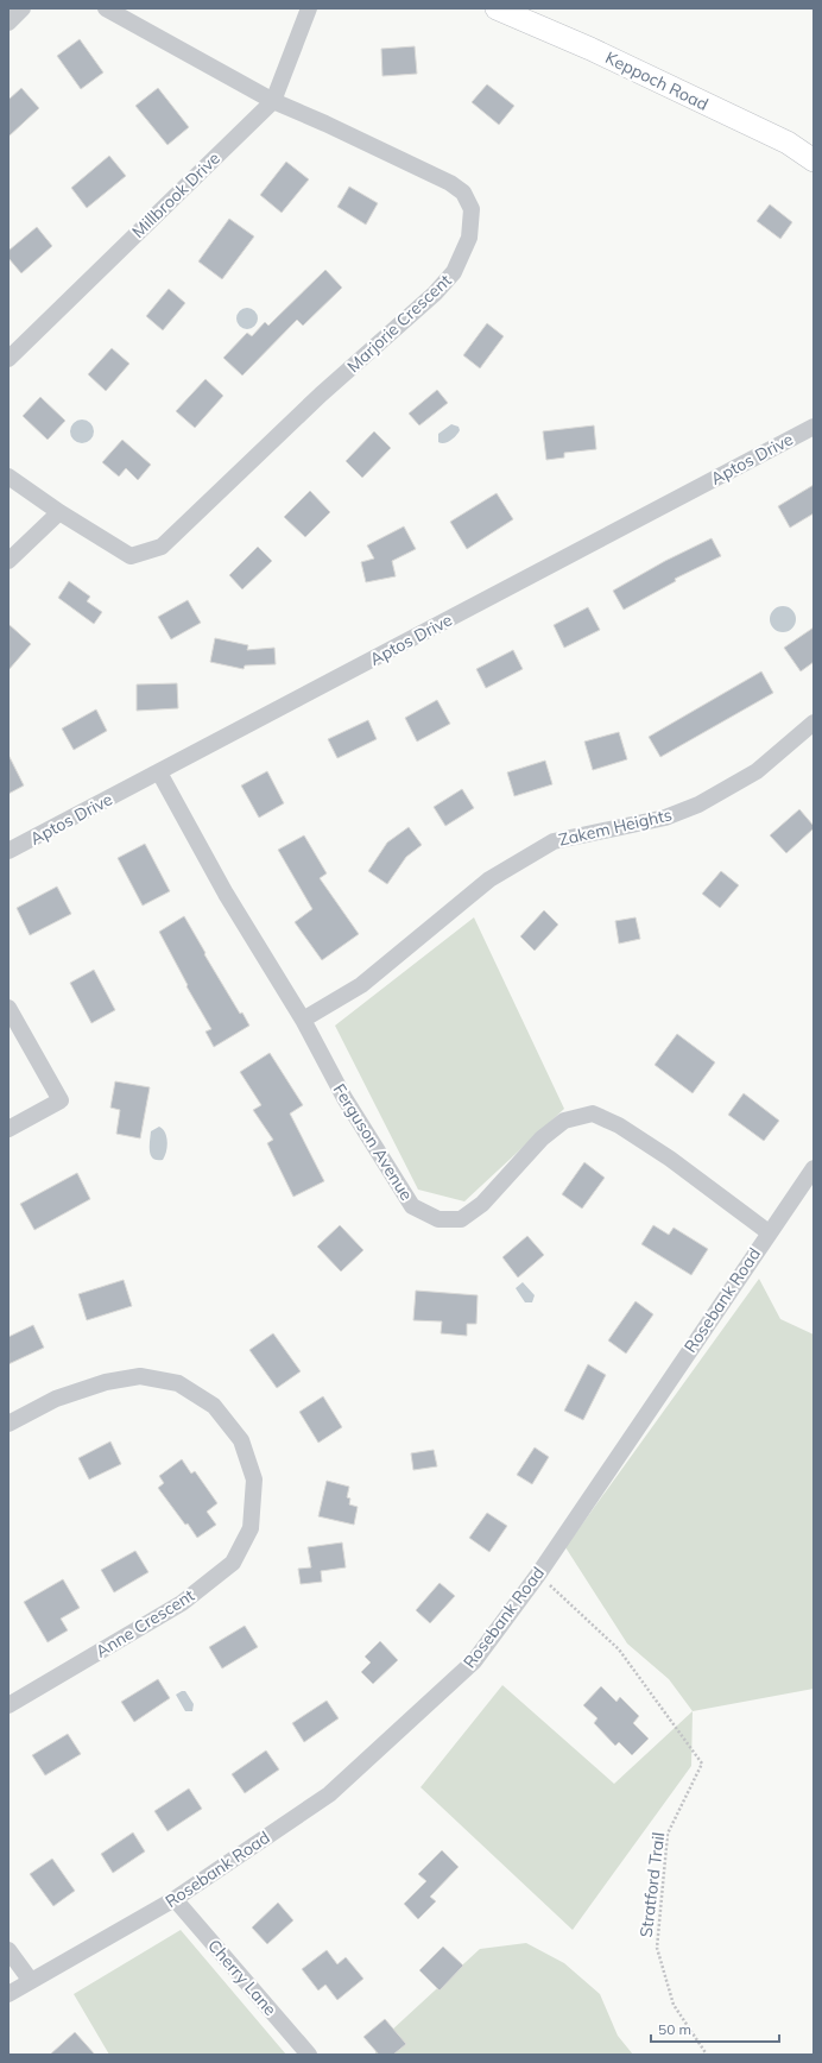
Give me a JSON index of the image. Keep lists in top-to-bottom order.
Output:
{
  "streets": {
    "street": [
      "Keppoch Road",
      "Millbrook Drive",
      "Marjorie Crescent",
      "Aptos Drive",
      "Zakem Heights",
      "Ferguson Avenue",
      "Rosebank Road",
      "Anne Crescent",
      "Cherry Lane"
    ],
    "path": ["Stratford Trail"]
  },
  "crossings": [
    ["Millbrook Drive", "Marjorie Crescent"],
    ["Aptos Drive", "Ferguson Avenue"],
    ["Zakem Heights", "Ferguson Avenue"],
    ["Ferguson Avenue", "Rosebank Road"],
    ["Rosebank Road", "Stratford Trail"],
    ["Rosebank Road", "Cherry Lane"]
  ],
  "scale_bar": "50 m"
}
